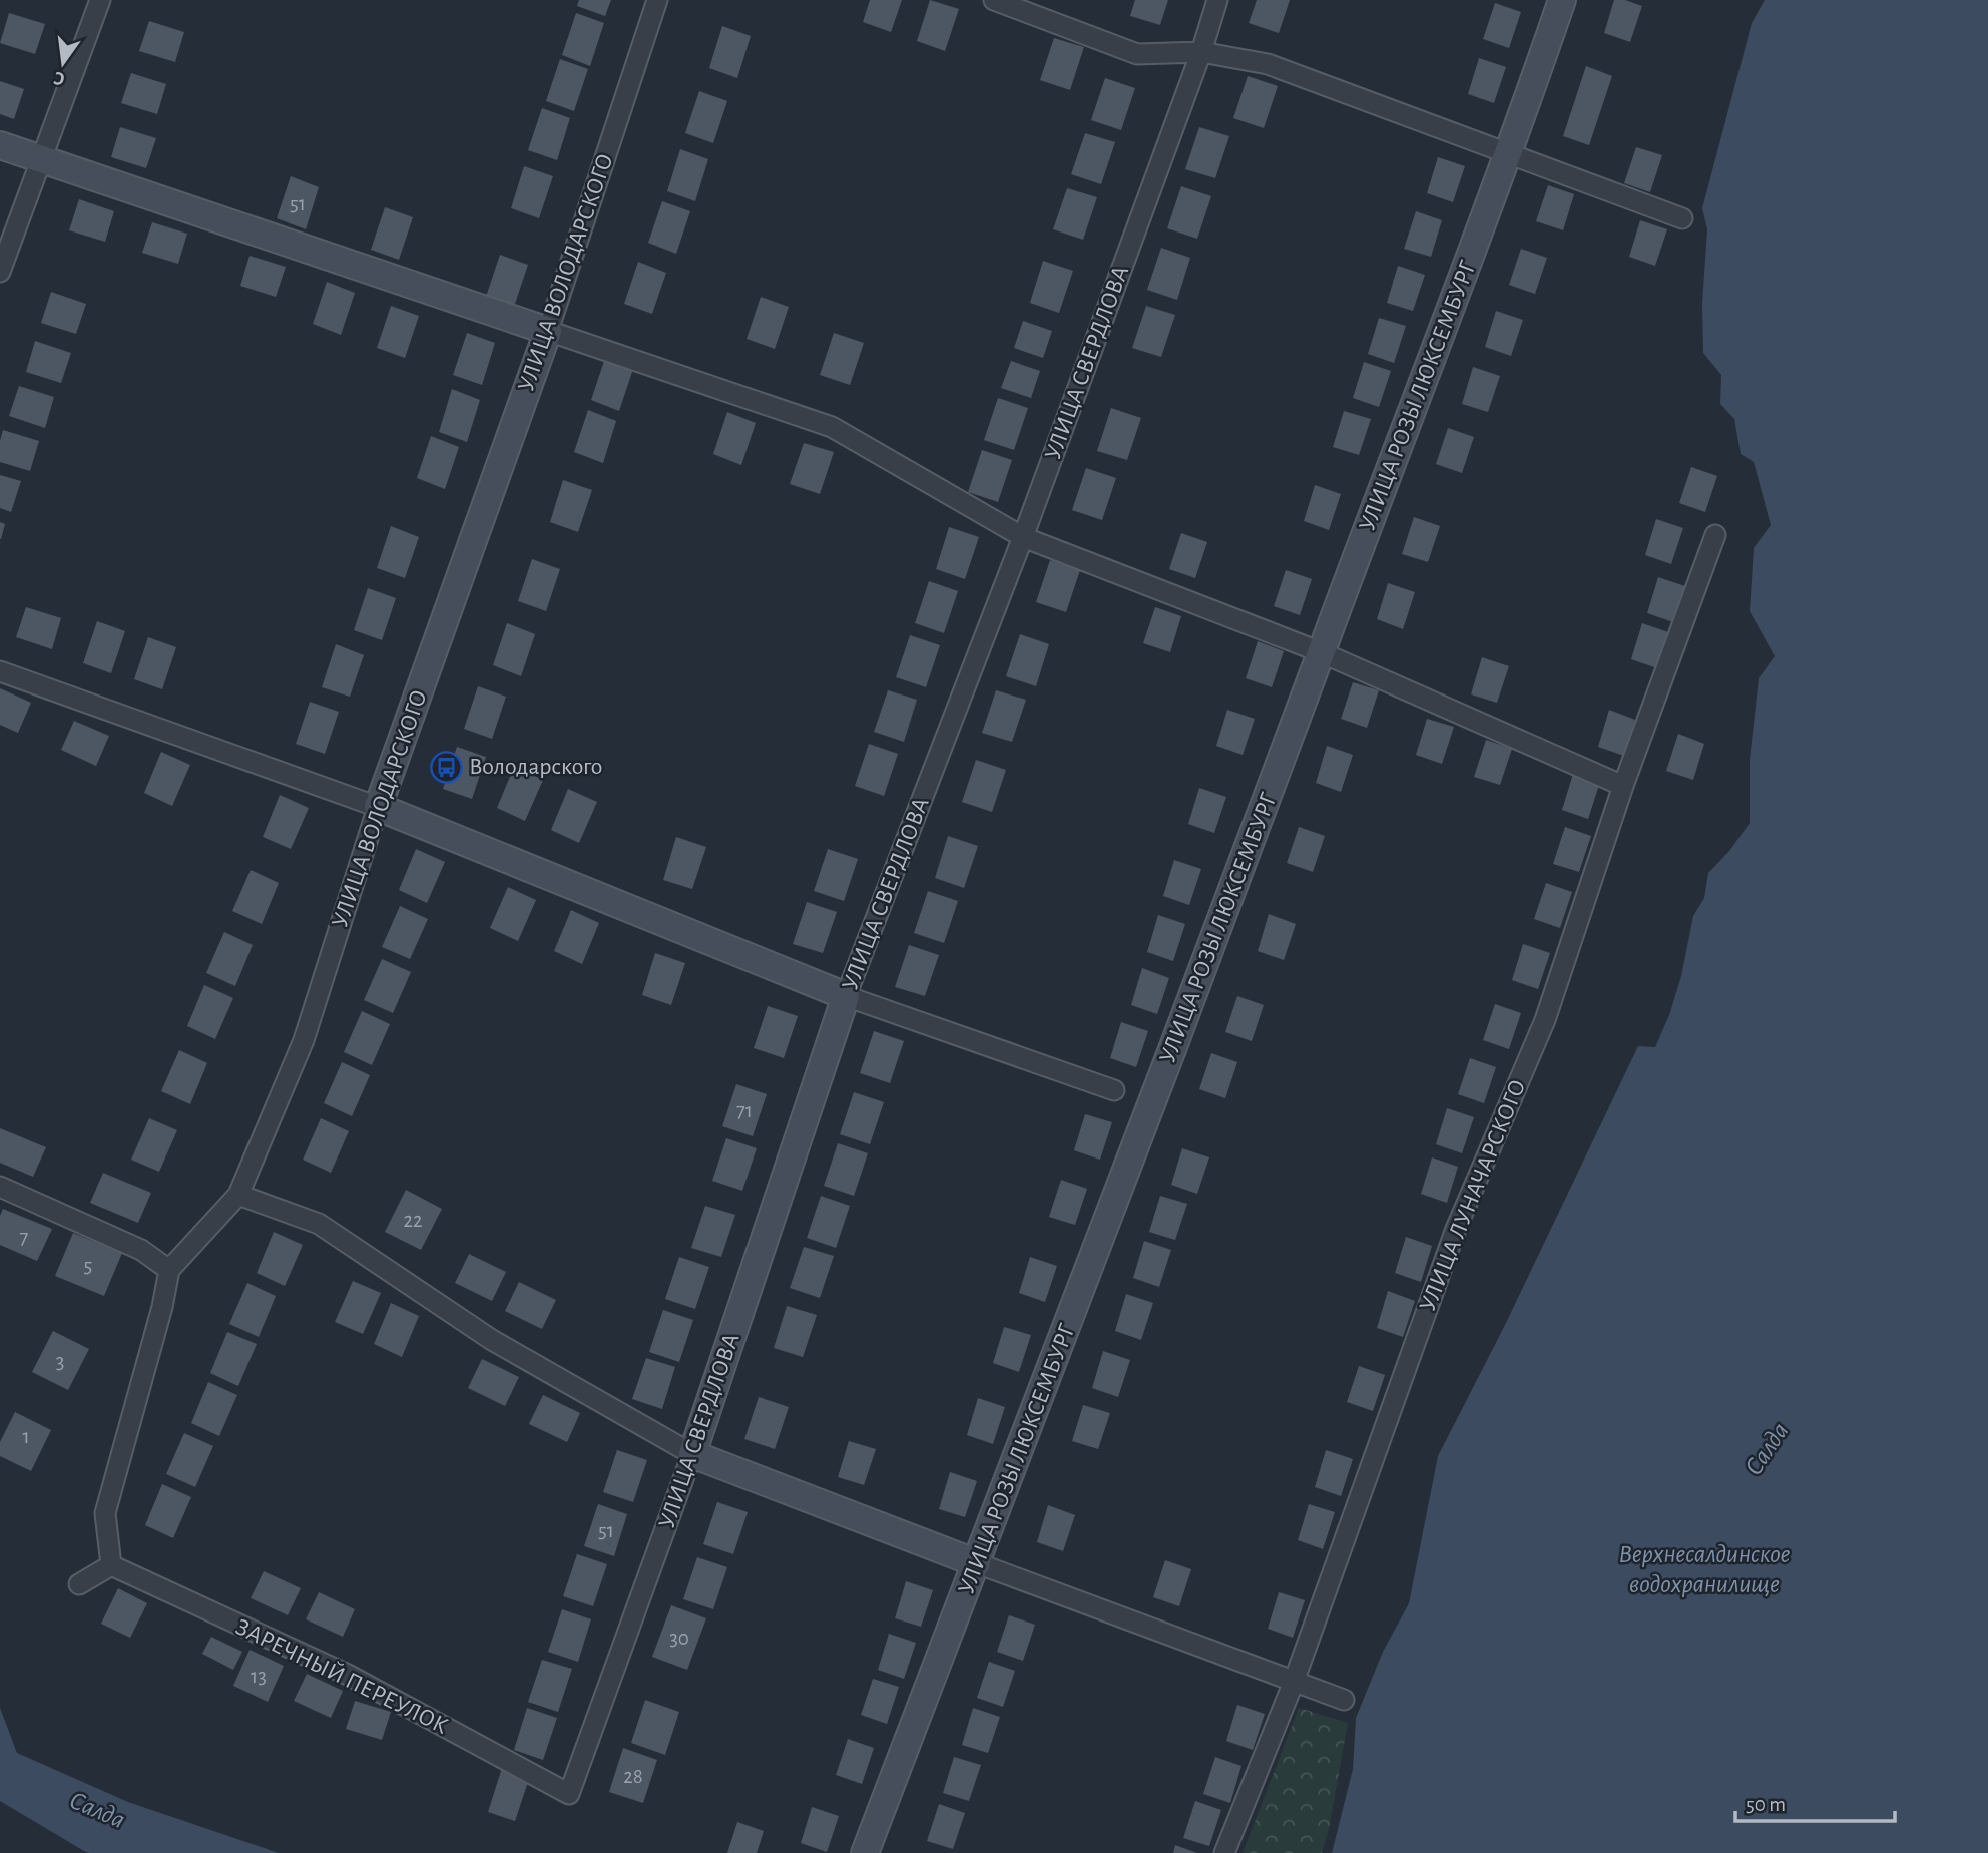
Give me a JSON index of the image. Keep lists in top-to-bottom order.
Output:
{
  "streets": {
    "street": [
      "УЛИЦА ВОЛОДАРСКОГО",
      "УЛИЦА СВЕРДЛОВА",
      "УЛИЦА РОЗЫ ЛЮКСЕМБУРГ",
      "УЛИЦА ЛУНАЧАРСКОГО",
      "ЗАРЕЧНЫЙ ПЕРЕУЛОК"
    ]
  },
  "crossings": [
    ["УЛИЦА СВЕРДЛОВА", "ЗАРЕЧНЫЙ ПЕРЕУЛОК"]
  ],
  "water": ["Салда", "Верхнесалдинское водохранилище"],
  "places": {
    "bus stop": ["Володарского"]
  },
  "house_numbers": [
    "51",
    "71",
    "22",
    "7",
    "5",
    "3",
    "1",
    "51",
    "30",
    "13",
    "28"
  ],
  "scale_bar": "50 m",
  "north": "bottom"
}
